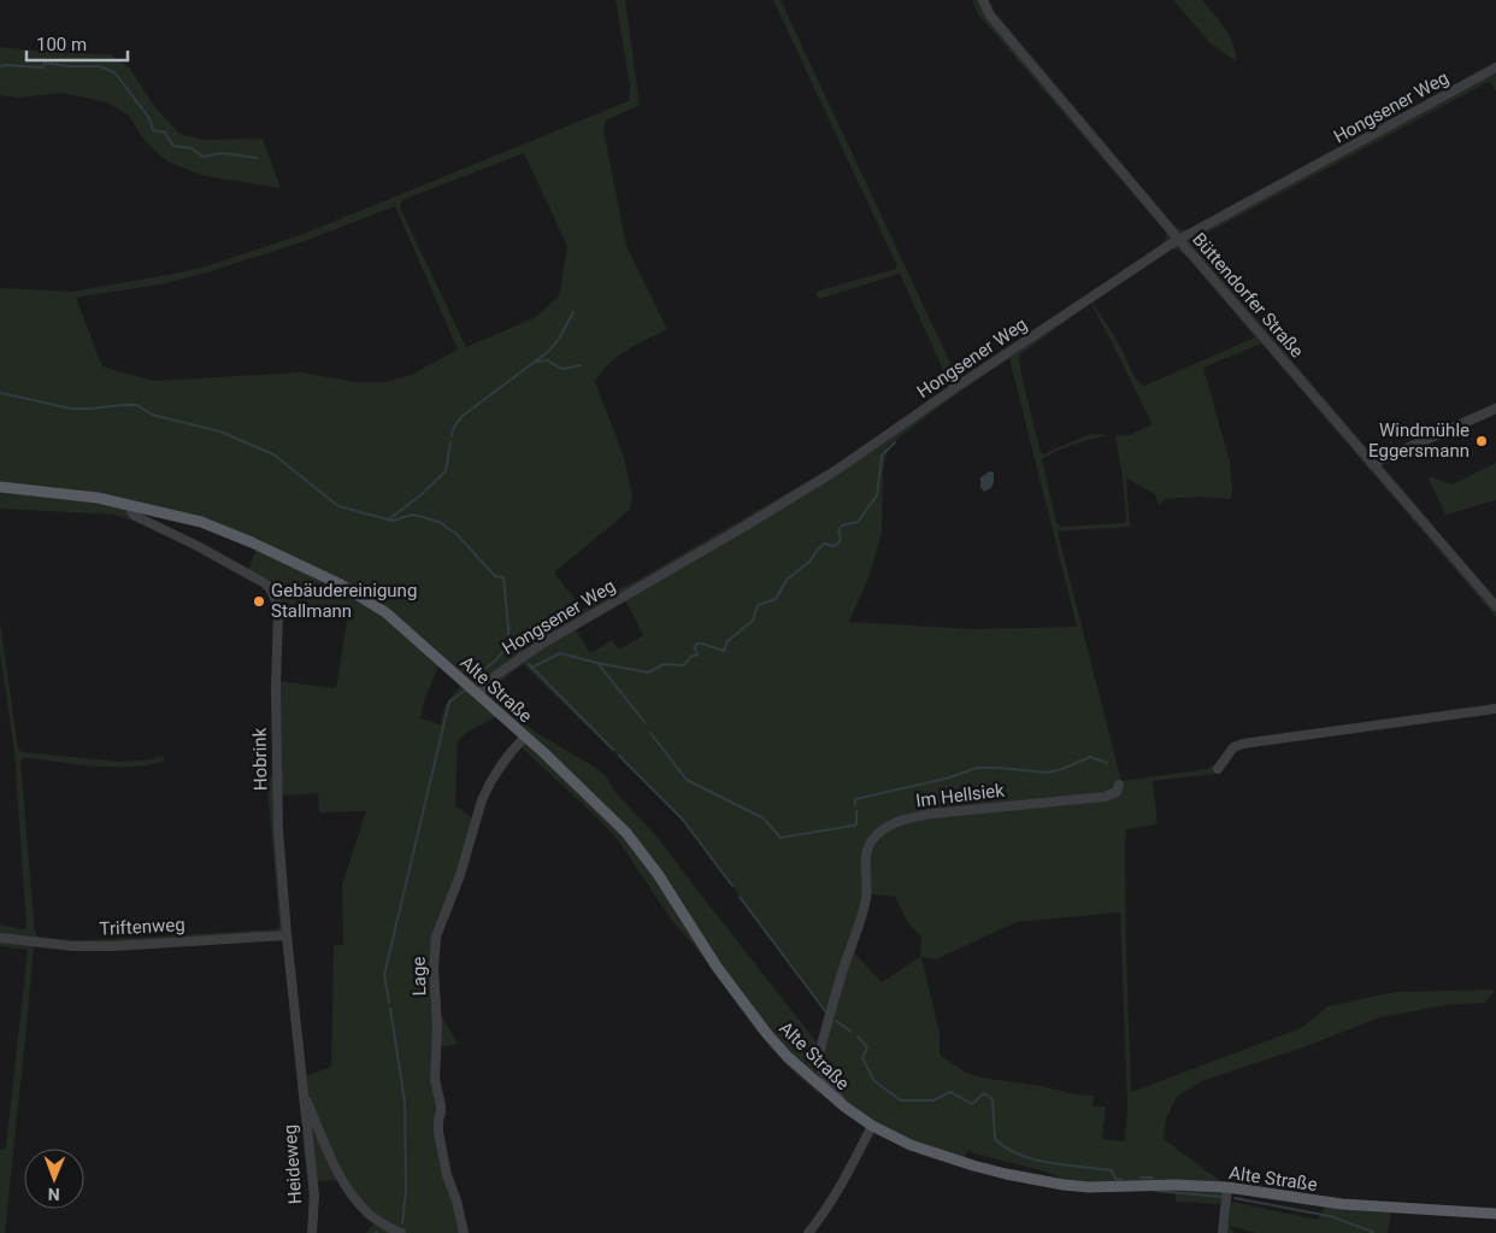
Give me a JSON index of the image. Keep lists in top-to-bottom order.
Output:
{
  "streets": {
    "main road": ["Alte Straße"],
    "street": [
      "Hongsener Weg",
      "Büttendorfer Straße",
      "Hobrink",
      "Im Hellsiek",
      "Triftenweg",
      "Lage",
      "Heideweg"
    ]
  },
  "crossings": [
    ["Hongsener Weg", "Büttendorfer Straße"],
    ["Hongsener Weg", "Alte Straße"],
    ["Alte Straße", "Hobrink"],
    ["Alte Straße", "Im Hellsiek"],
    ["Alte Straße", "Lage"],
    ["Hobrink", "Triftenweg"],
    ["Hobrink", "Heideweg"]
  ],
  "places": ["Windmühle Eggersmann", "Gebäudereinigung Stallmann"],
  "scale_bar": "100 m",
  "north": "bottom"
}
